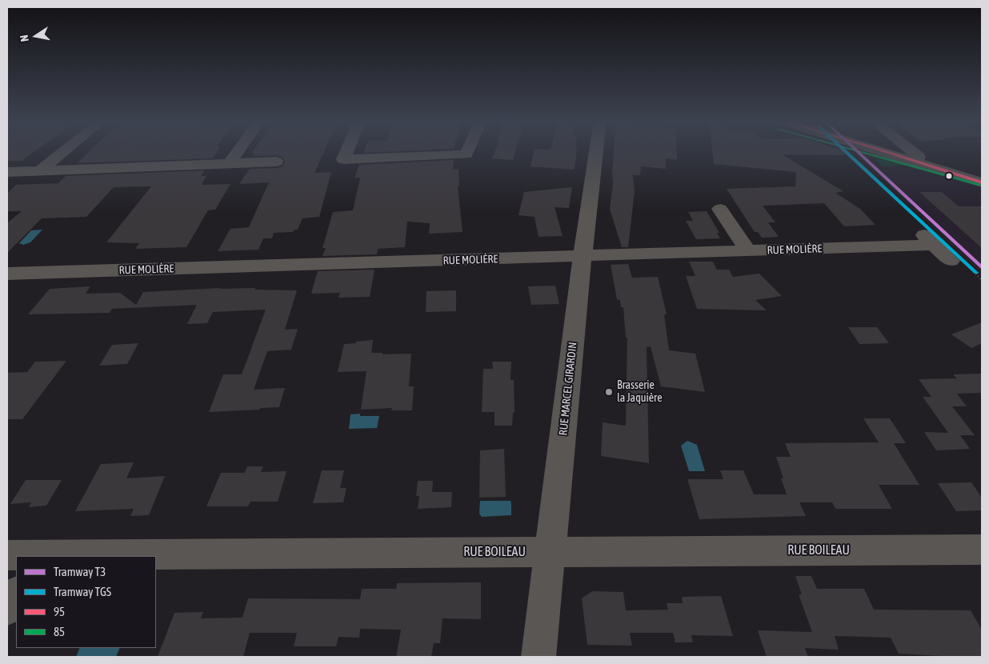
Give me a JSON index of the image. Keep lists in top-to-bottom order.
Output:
{
  "streets": {
    "street": ["RUE MOLIÈRE", "RUE MARCEL GIRARDIN", "RUE BOILEAU"]
  },
  "crossings": [
    ["RUE MOLIÈRE", "RUE MARCEL GIRARDIN"],
    ["RUE MARCEL GIRARDIN", "RUE BOILEAU"]
  ],
  "places": ["Brasserie la Jaquière"],
  "lines": [
    "tram line T3",
    "tram line TGS",
    "transit line 95",
    "transit line 85"
  ],
  "legend": [
    "Tramway T3",
    "Tramway TGS",
    "95",
    "85"
  ],
  "north": "left"
}
